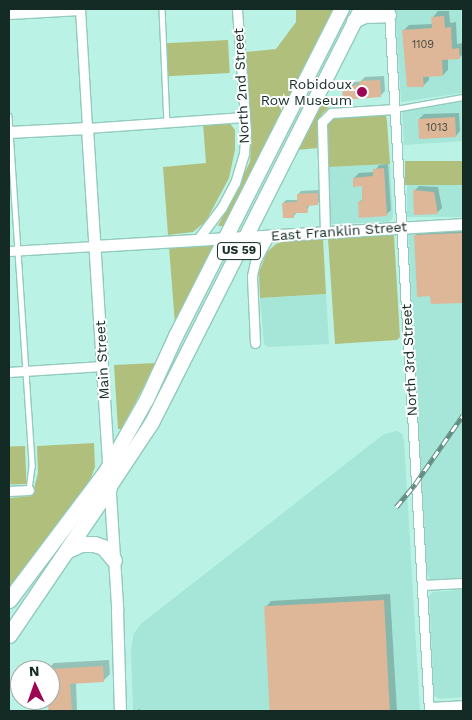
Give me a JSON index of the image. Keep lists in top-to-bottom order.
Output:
{
  "streets": {
    "highway": ["US 59"],
    "street": [
      "North 2nd Street",
      "East Franklin Street",
      "Main Street",
      "North 3rd Street"
    ]
  },
  "crossings": [
    ["North 2nd Street", "East Franklin Street"],
    ["East Franklin Street", "US 59"],
    ["East Franklin Street", "Main Street"],
    ["East Franklin Street", "North 3rd Street"],
    ["US 59", "Main Street"]
  ],
  "places": ["Robidoux Row Museum"],
  "house_numbers": ["1109", "1013"],
  "north": "top"
}
